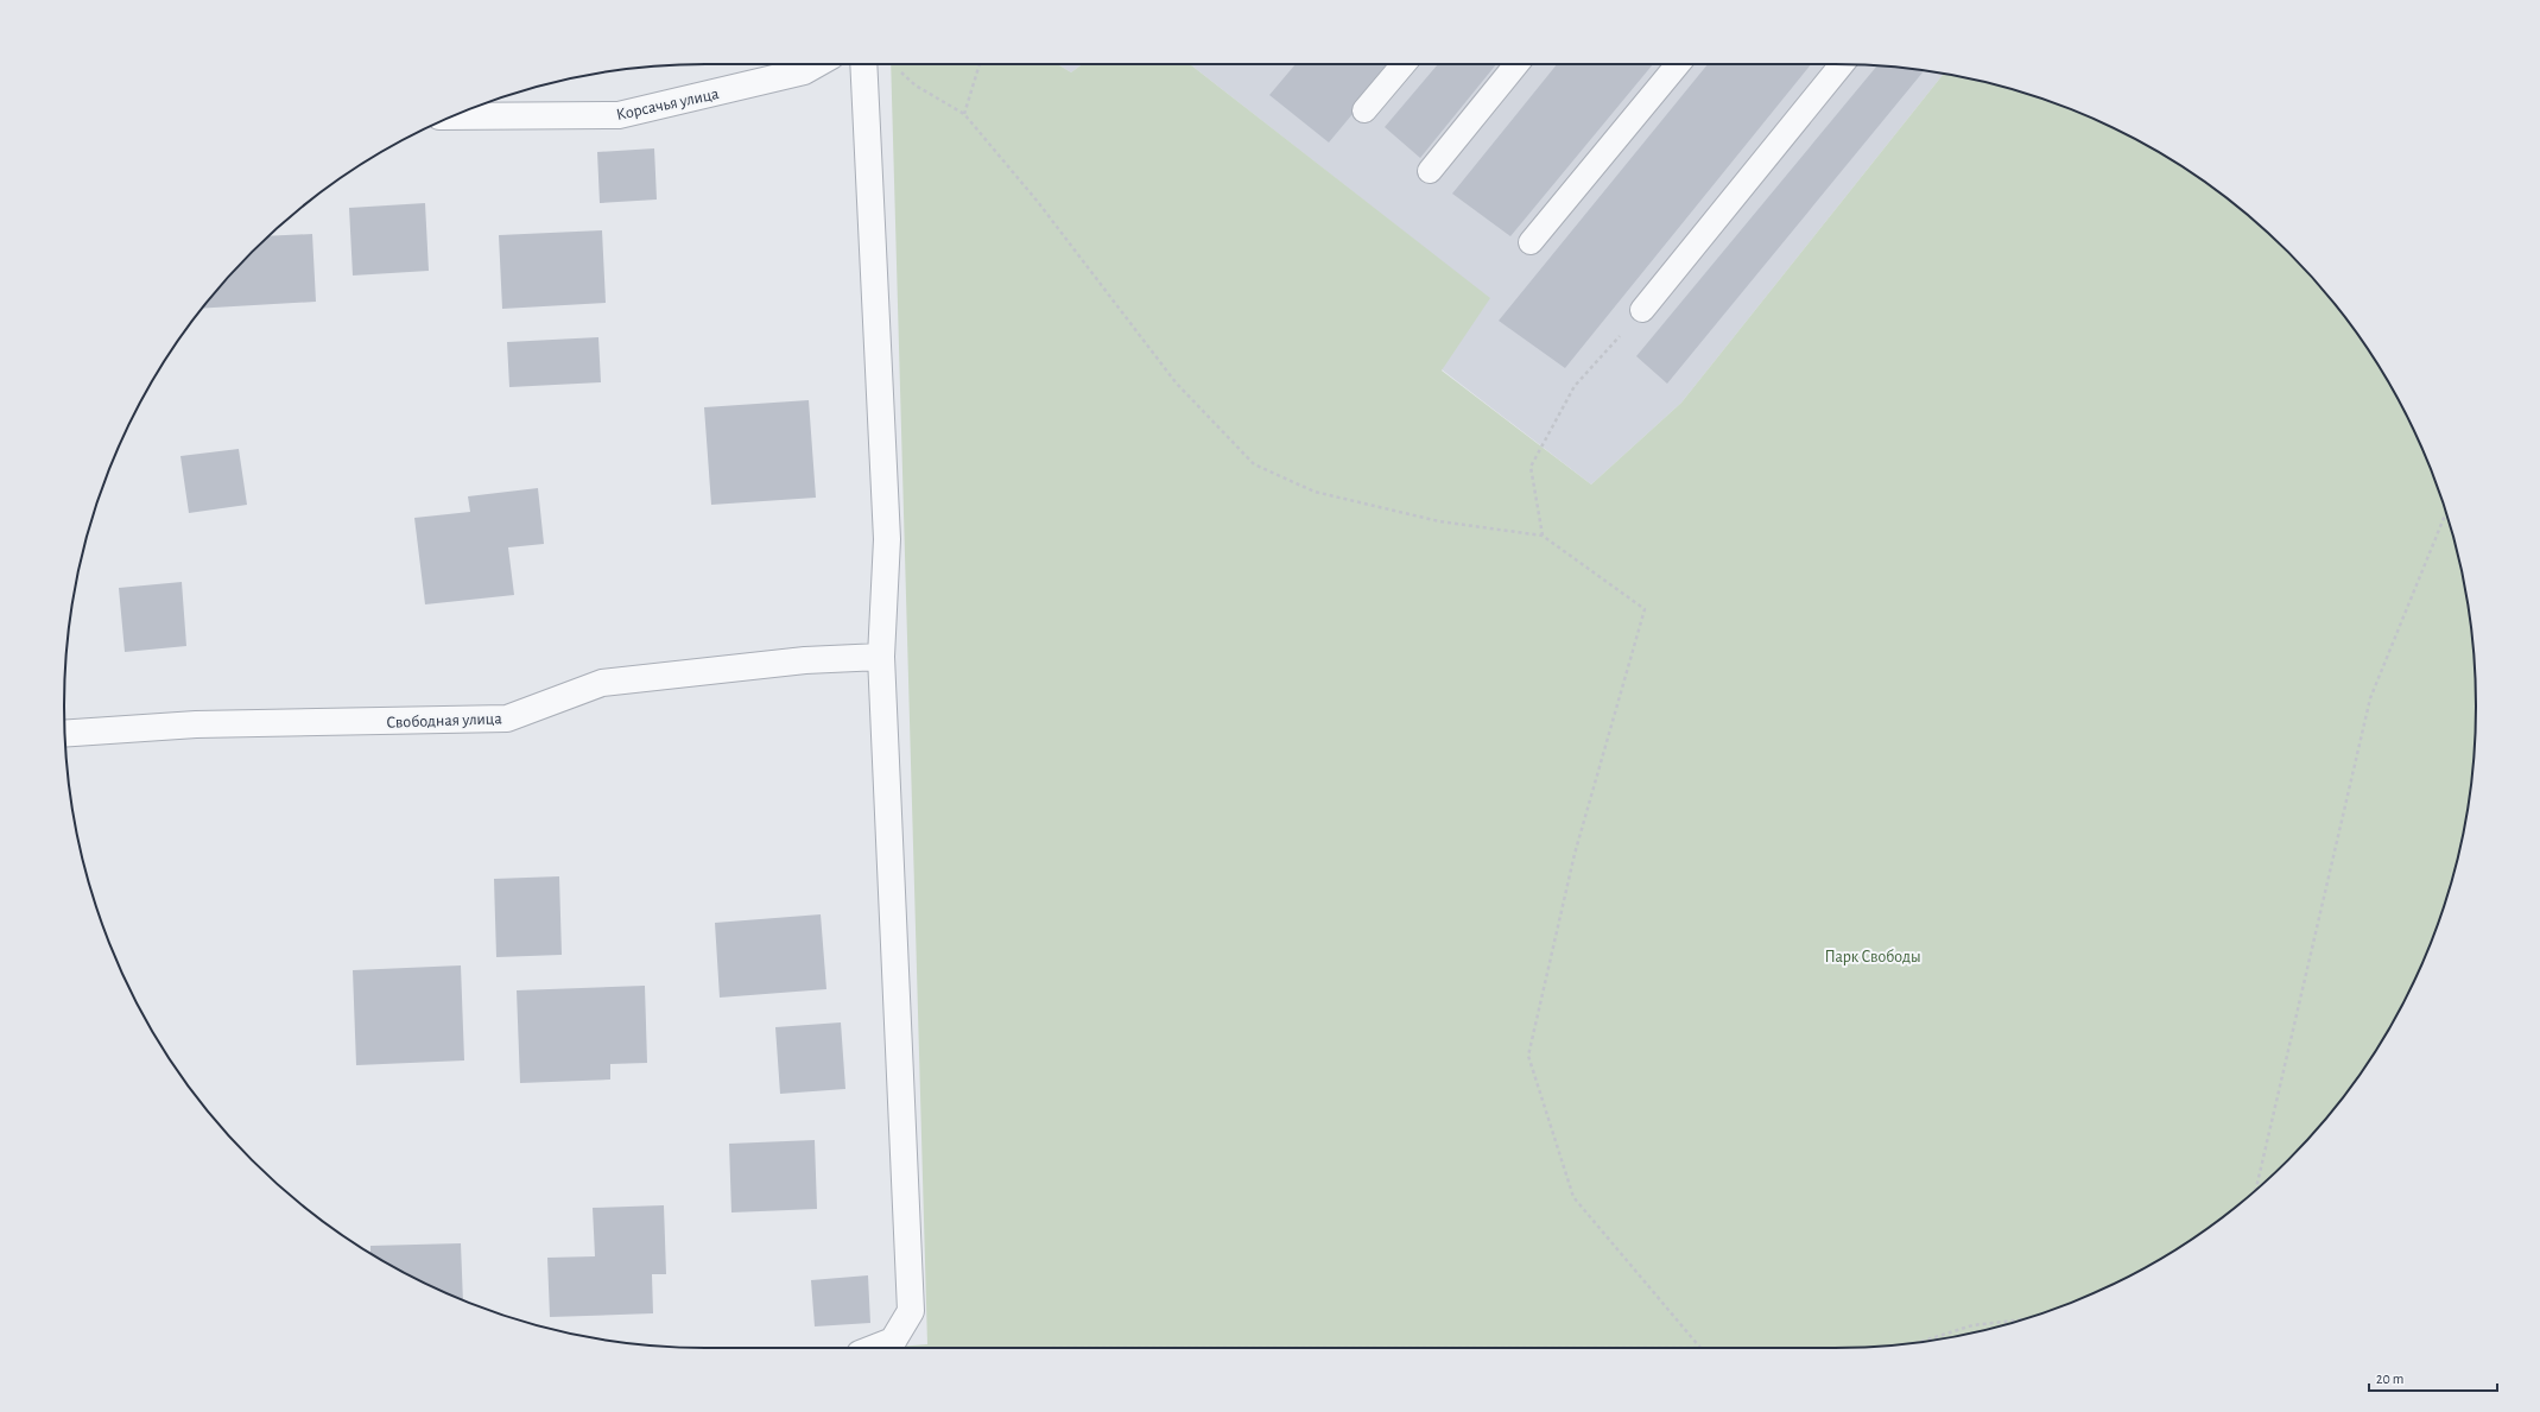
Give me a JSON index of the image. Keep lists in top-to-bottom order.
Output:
{
  "streets": {
    "street": ["Корсачья улица", "Свободная улица"]
  },
  "parks": ["Парк Свободы"],
  "scale_bar": "20 m"
}
